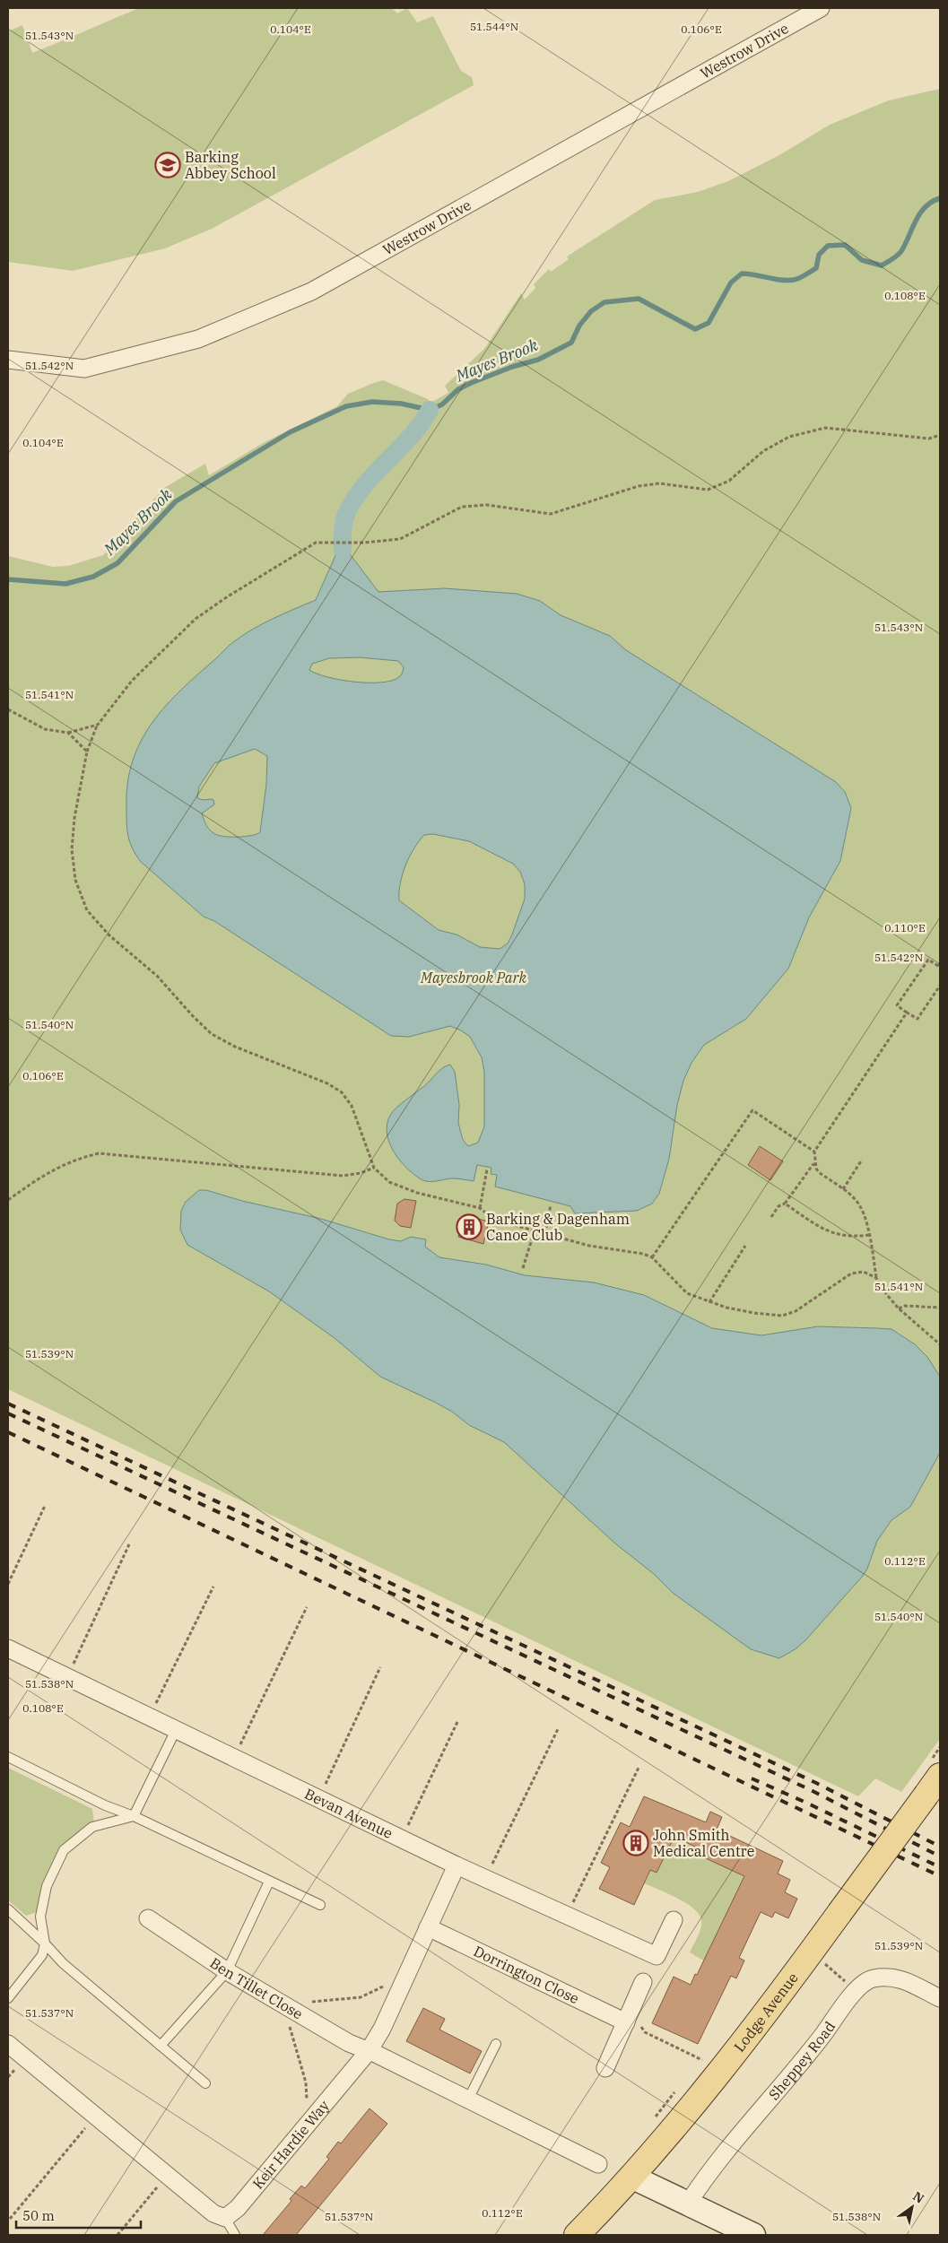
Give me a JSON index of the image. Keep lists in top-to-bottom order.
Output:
{
  "streets": {
    "main road": ["Lodge Avenue"],
    "street": [
      "Westrow Drive",
      "Bevan Avenue",
      "Dorrington Close",
      "Ben Tillet Close",
      "Sheppey Road",
      "Keir Hardie Way"
    ]
  },
  "crossings": [
    ["Bevan Avenue", "Keir Hardie Way"],
    ["Dorrington Close", "Keir Hardie Way"],
    ["Ben Tillet Close", "Keir Hardie Way"]
  ],
  "water": ["Mayes Brook"],
  "parks": ["Mayesbrook Park"],
  "places": {
    "school or university": ["Barking Abbey School"],
    "building": ["Barking & Dagenham Canoe Club", "John Smith Medical Centre"]
  },
  "scale_bar": "50 m",
  "north": "top right",
  "coordinates": [
    "51.544°N",
    "0.104°E",
    "0.106°E",
    "51.543°N",
    "0.108°E",
    "51.542°N",
    "51.541°N",
    "0.110°E",
    "51.540°N",
    "51.539°N",
    "0.112°E",
    "51.538°N",
    "51.537°N"
  ]
}
